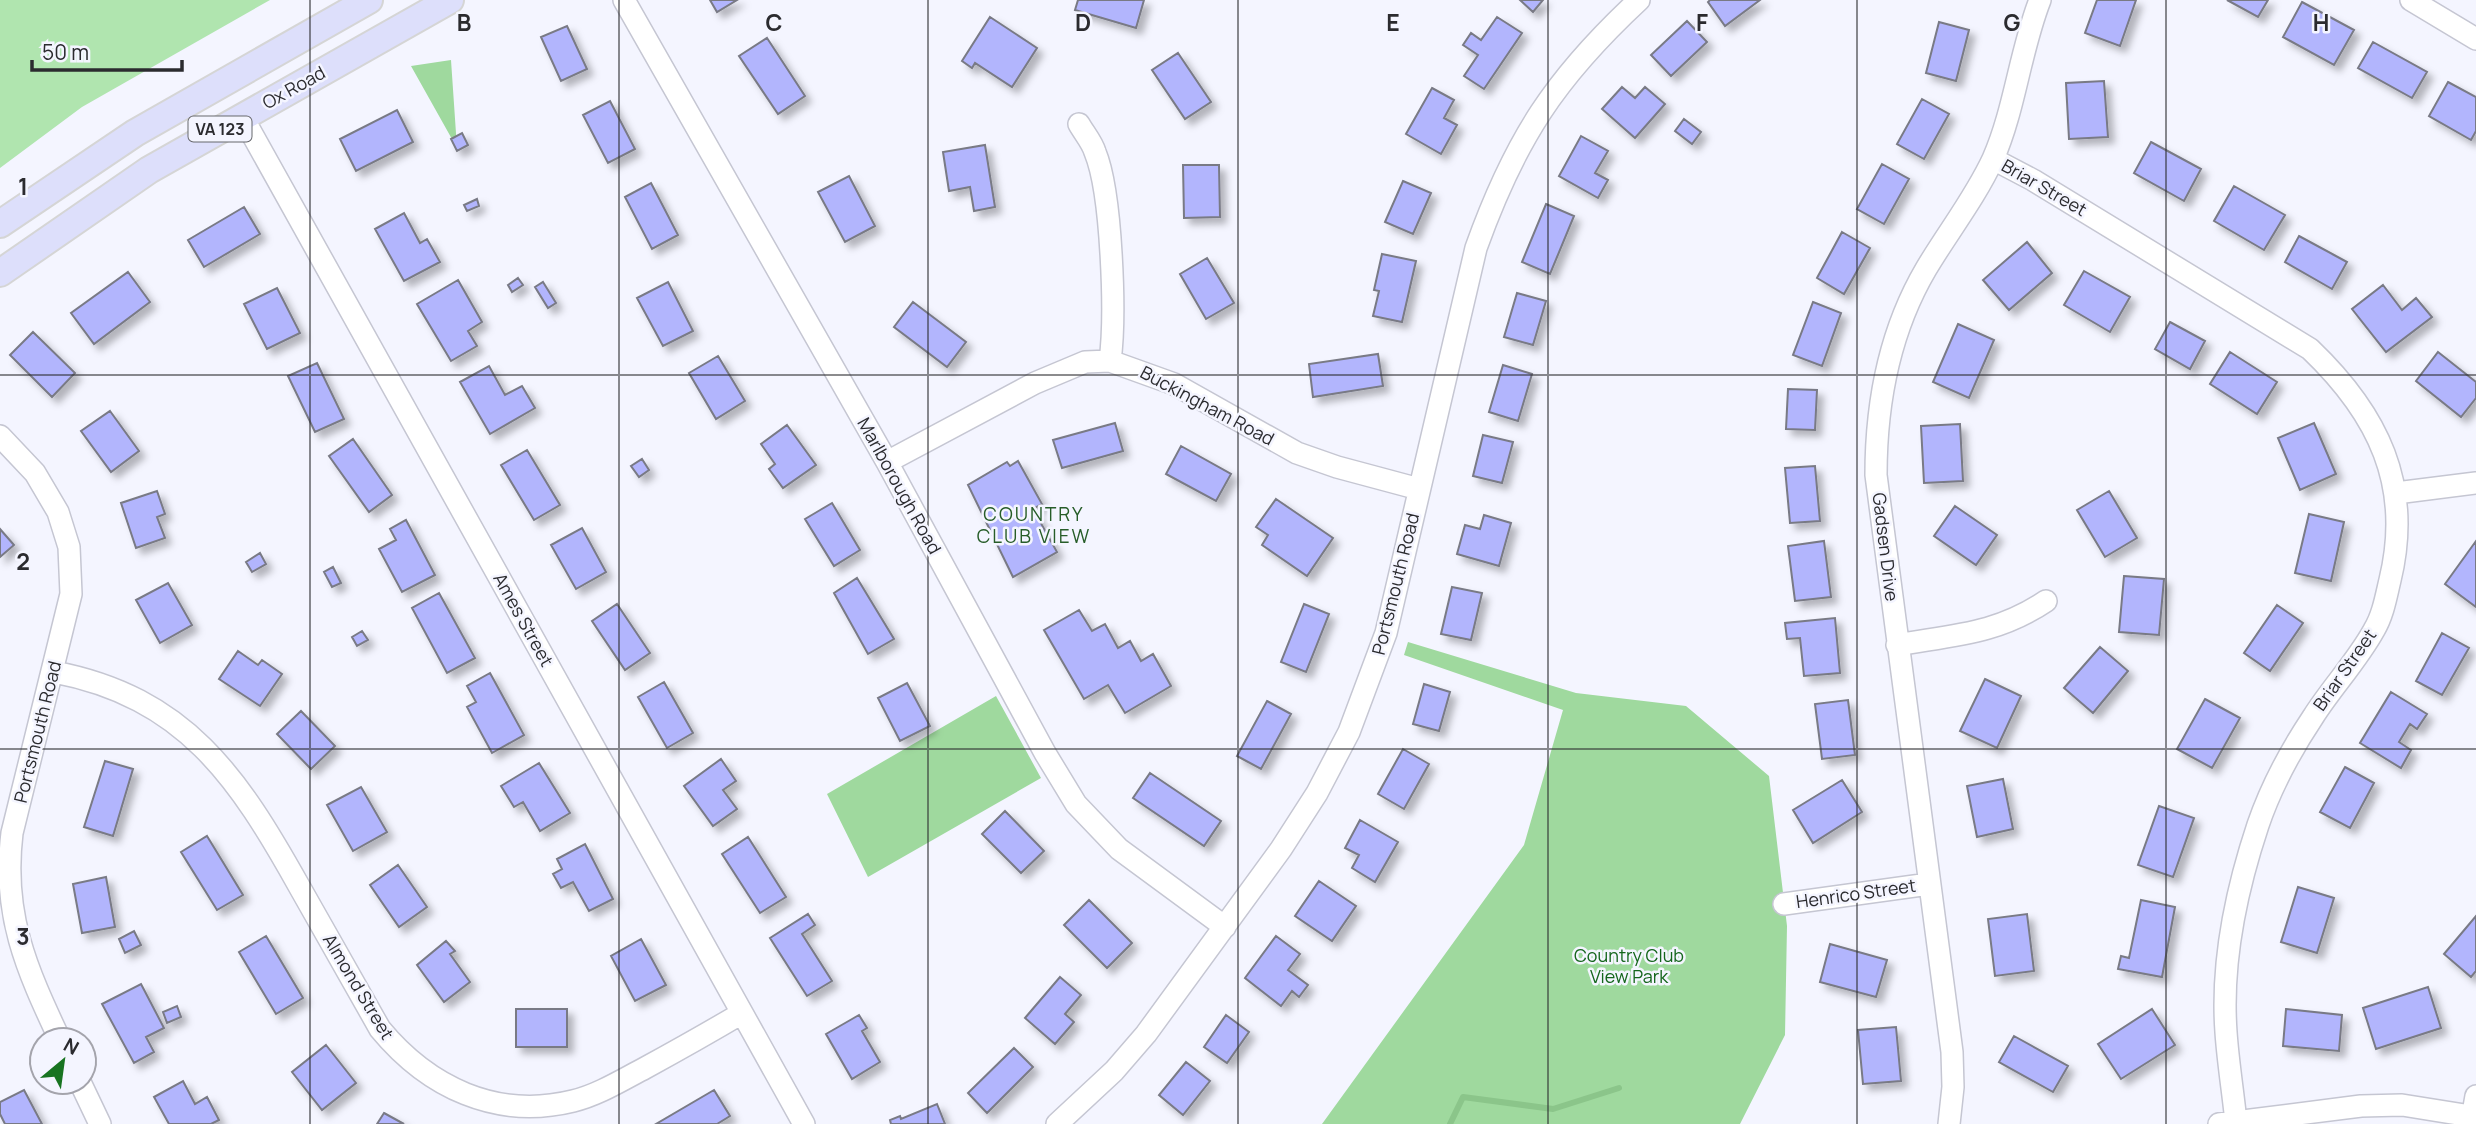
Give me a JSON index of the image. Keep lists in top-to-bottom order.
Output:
{
  "streets": {
    "main road": ["Ox Road", "VA 123"],
    "street": [
      "Briar Street",
      "Buckingham Road",
      "Marlborough Road",
      "Gadsen Drive",
      "Portsmouth Road",
      "Ames Street",
      "Henrico Street",
      "Almond Street"
    ]
  },
  "crossings": [
    ["Ox Road", "Ames Street"],
    ["Briar Street", "Gadsen Drive"],
    ["Buckingham Road", "Marlborough Road"],
    ["Buckingham Road", "Portsmouth Road"],
    ["Marlborough Road", "Portsmouth Road"],
    ["Gadsen Drive", "Henrico Street"],
    ["Portsmouth Road", "Almond Street"],
    ["Ames Street", "Almond Street"]
  ],
  "districts": ["COUNTRY CLUB VIEW"],
  "parks": ["Country Club View Park"],
  "scale_bar": "50 m",
  "north": "top right",
  "grid": {
    "columns": [
      "B",
      "C",
      "D",
      "E",
      "F",
      "G",
      "H"
    ],
    "rows": ["1", "2", "3"]
  }
}
